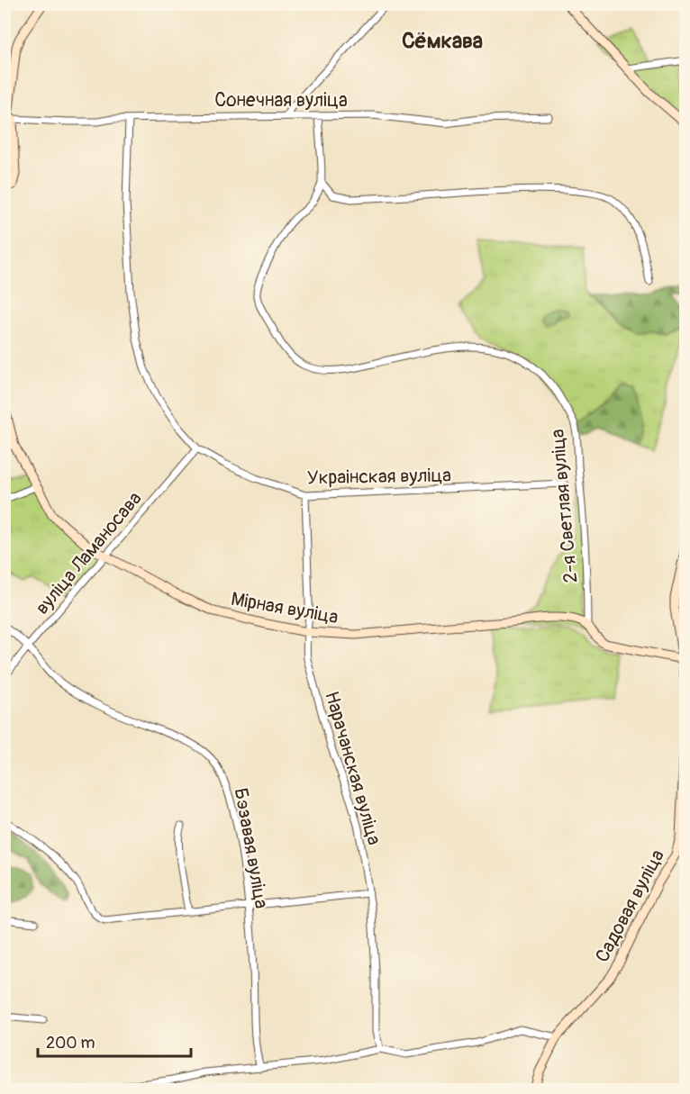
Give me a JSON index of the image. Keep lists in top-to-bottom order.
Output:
{
  "streets": {
    "street": [
      "Сонечная вуліца",
      "Украінская вуліца",
      "2-я Светлая вуліца",
      "вуліца Ламаносава",
      "Мірная вуліца",
      "Нарачанская вуліца",
      "Бэзавая вуліца",
      "Садовая вуліца"
    ]
  },
  "crossings": [
    ["Сонечная вуліца", "Украінская вуліца"],
    ["Украінская вуліца", "вуліца Ламаносава"],
    ["Украінская вуліца", "Нарачанская вуліца"],
    ["2-я Светлая вуліца", "Мірная вуліца"],
    ["вуліца Ламаносава", "Мірная вуліца"],
    ["вуліца Ламаносава", "Бэзавая вуліца"],
    ["Мірная вуліца", "Нарачанская вуліца"]
  ],
  "districts": ["Сёмкава"],
  "scale_bar": "200 m"
}
